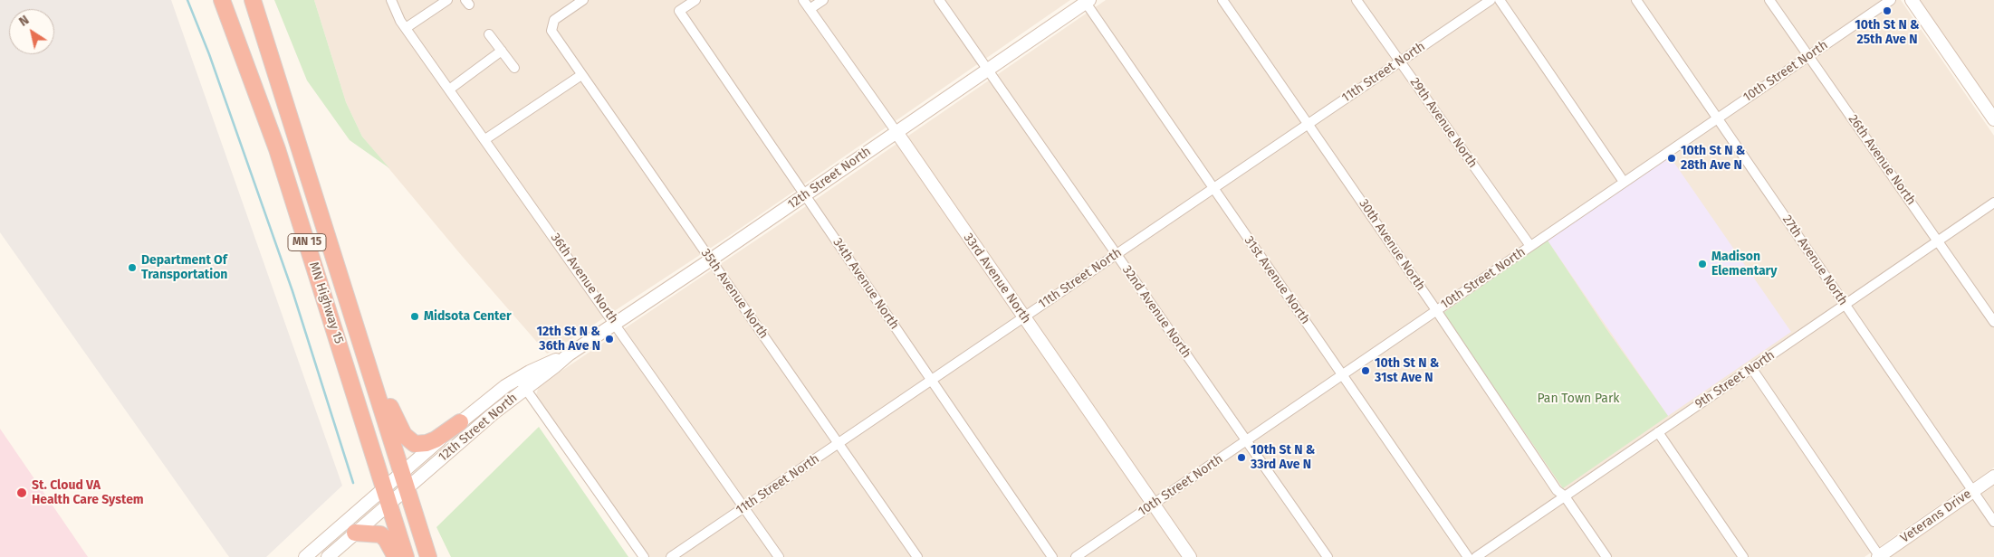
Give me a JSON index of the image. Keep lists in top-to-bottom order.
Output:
{
  "streets": {
    "highway": ["MN 15", "MN Highway 15"],
    "street": [
      "10th Street North",
      "11th Street North",
      "29th Avenue North",
      "26th Avenue North",
      "12th Street North",
      "30th Avenue North",
      "27th Avenue North",
      "36th Avenue North",
      "33rd Avenue North",
      "31st Avenue North",
      "34th Avenue North",
      "35th Avenue North",
      "32nd Avenue North",
      "9th Street North",
      "Veterans Drive"
    ]
  },
  "crossings": [
    ["10th Street North", "29th Avenue North"],
    ["10th Street North", "26th Avenue North"],
    ["10th Street North", "30th Avenue North"],
    ["10th Street North", "27th Avenue North"],
    ["10th Street North", "33rd Avenue North"],
    ["10th Street North", "31st Avenue North"],
    ["10th Street North", "32nd Avenue North"],
    ["11th Street North", "29th Avenue North"],
    ["11th Street North", "30th Avenue North"],
    ["11th Street North", "36th Avenue North"],
    ["11th Street North", "33rd Avenue North"],
    ["11th Street North", "31st Avenue North"],
    ["11th Street North", "34th Avenue North"],
    ["11th Street North", "35th Avenue North"],
    ["11th Street North", "32nd Avenue North"],
    ["26th Avenue North", "9th Street North"],
    ["12th Street North", "36th Avenue North"],
    ["12th Street North", "33rd Avenue North"],
    ["12th Street North", "31st Avenue North"],
    ["12th Street North", "34th Avenue North"],
    ["12th Street North", "35th Avenue North"],
    ["12th Street North", "MN Highway 15"],
    ["12th Street North", "32nd Avenue North"],
    ["30th Avenue North", "9th Street North"],
    ["27th Avenue North", "9th Street North"],
    ["27th Avenue North", "Veterans Drive"]
  ],
  "parks": ["Pan Town Park"],
  "places": [
    "10th St N & 25th Ave N",
    "10th St N & 28th Ave N",
    "Madison Elementary",
    "Department Of Transportation",
    "Midsota Center",
    "12th St N & 36th Ave N",
    "10th St N & 31st Ave N",
    "10th St N & 33rd Ave N",
    "St. Cloud VA Health Care System"
  ],
  "north": "top left"
}
